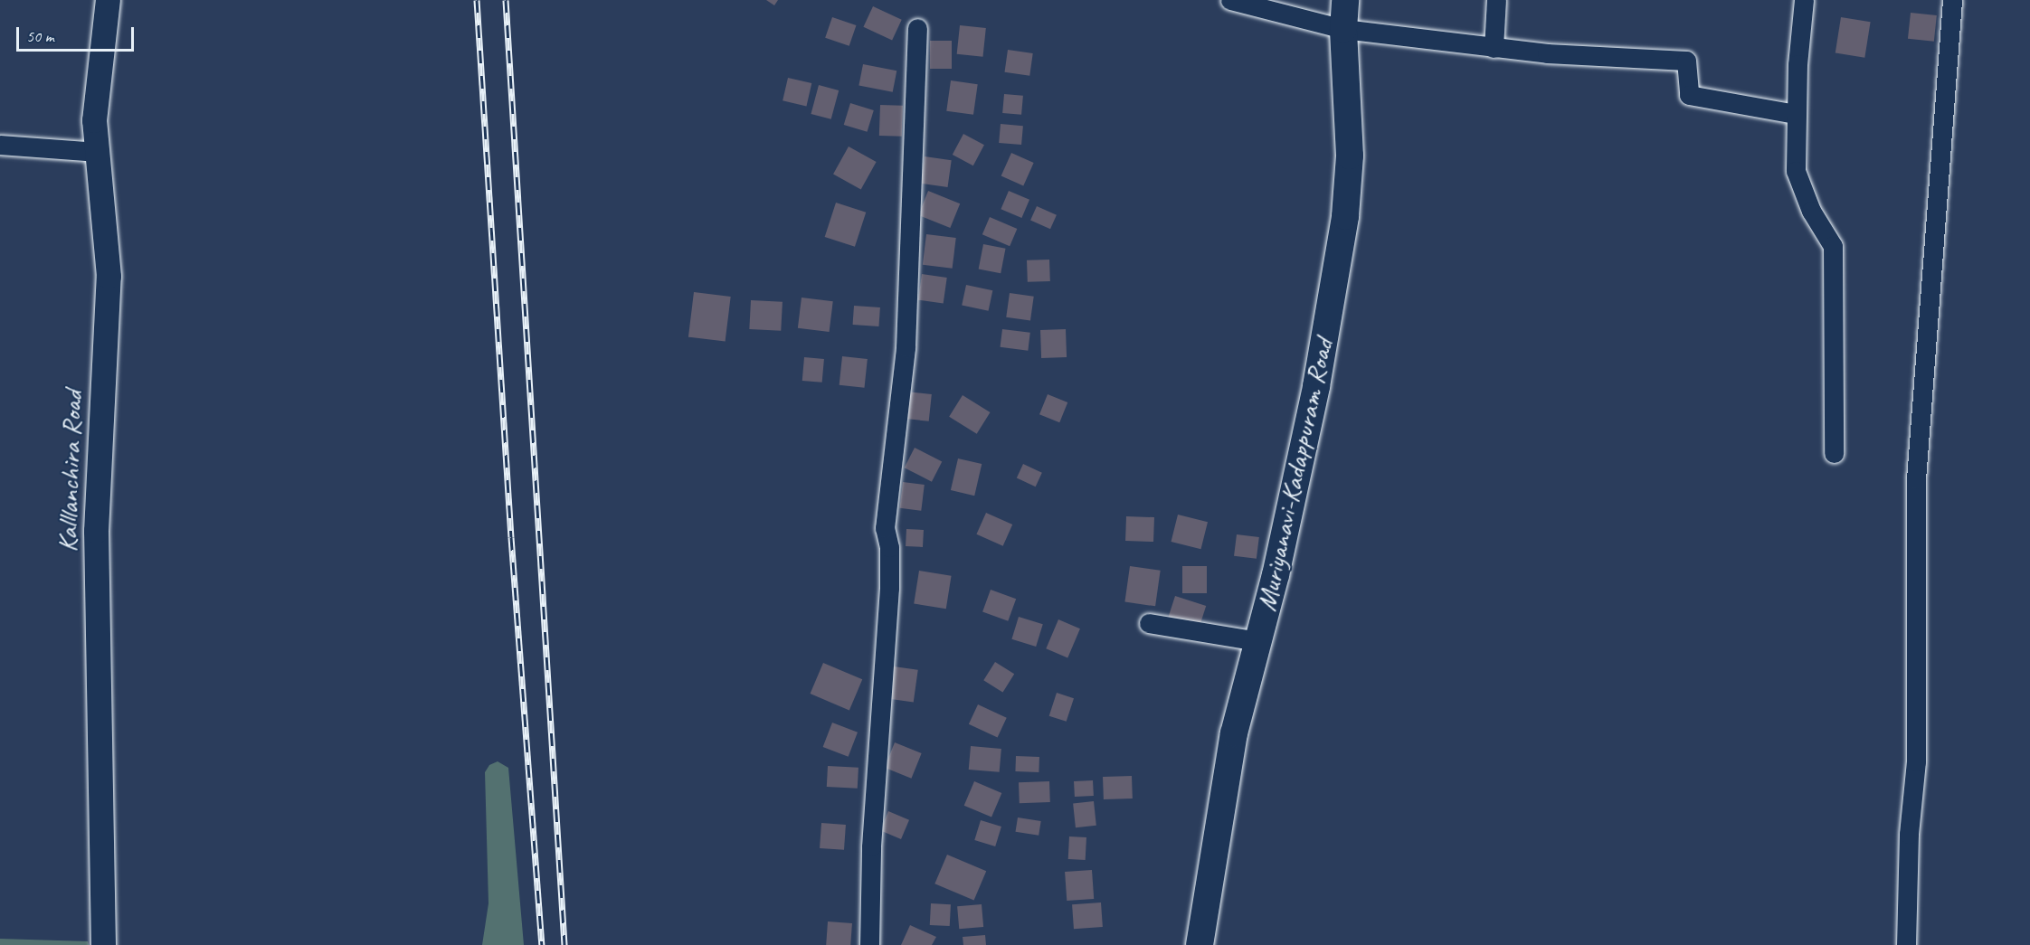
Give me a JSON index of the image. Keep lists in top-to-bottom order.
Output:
{
  "streets": {
    "main road": ["Muriyanavi-Kadappuram Road"],
    "street": ["Kalllanchira Road"]
  },
  "scale_bar": "50 m"
}
